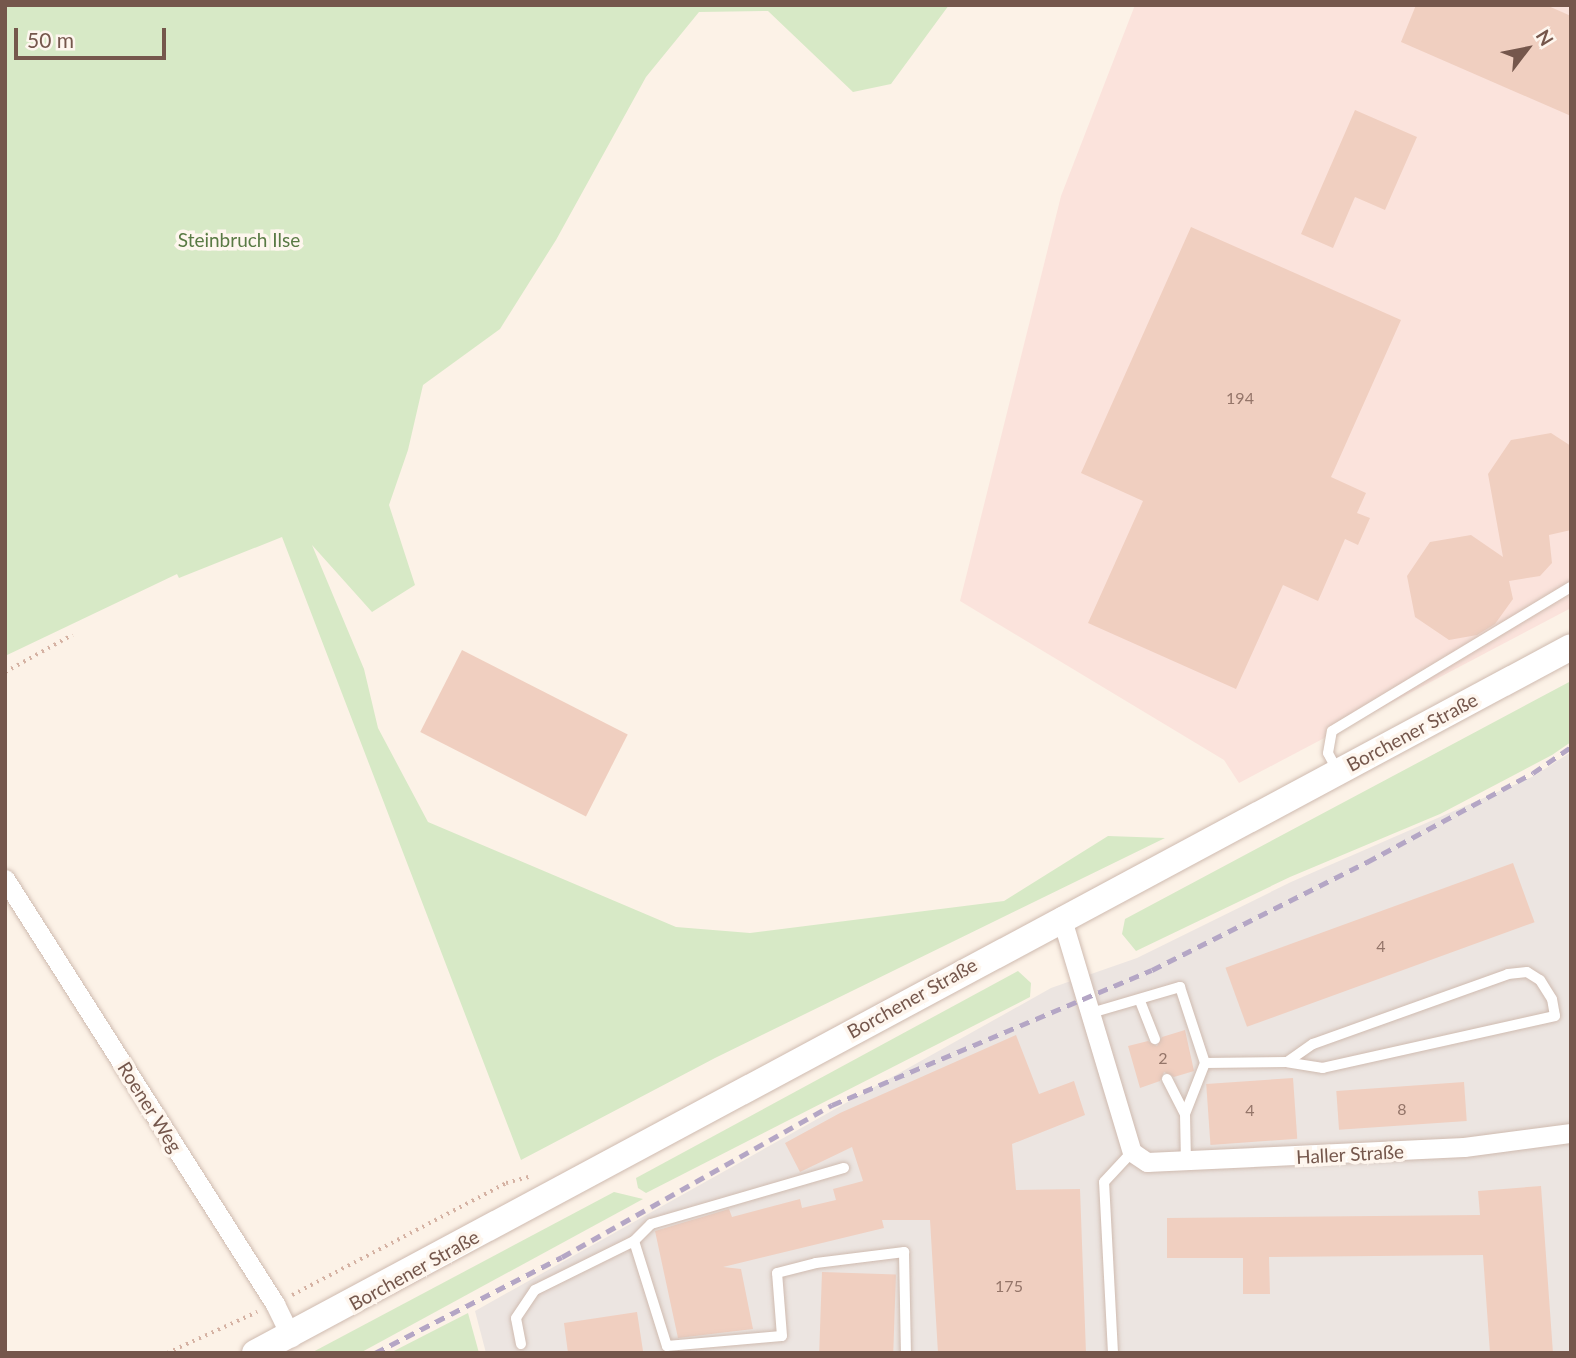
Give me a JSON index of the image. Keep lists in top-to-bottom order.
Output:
{
  "streets": {
    "main road": ["Borchener Straße"],
    "street": ["Roener Weg", "Haller Straße"]
  },
  "crossings": [
    ["Borchener Straße", "Roener Weg"]
  ],
  "parks": ["Steinbruch Ilse"],
  "house_numbers": [
    "194",
    "4",
    "2",
    "8",
    "4",
    "175"
  ],
  "scale_bar": "50 m",
  "north": "top right"
}
